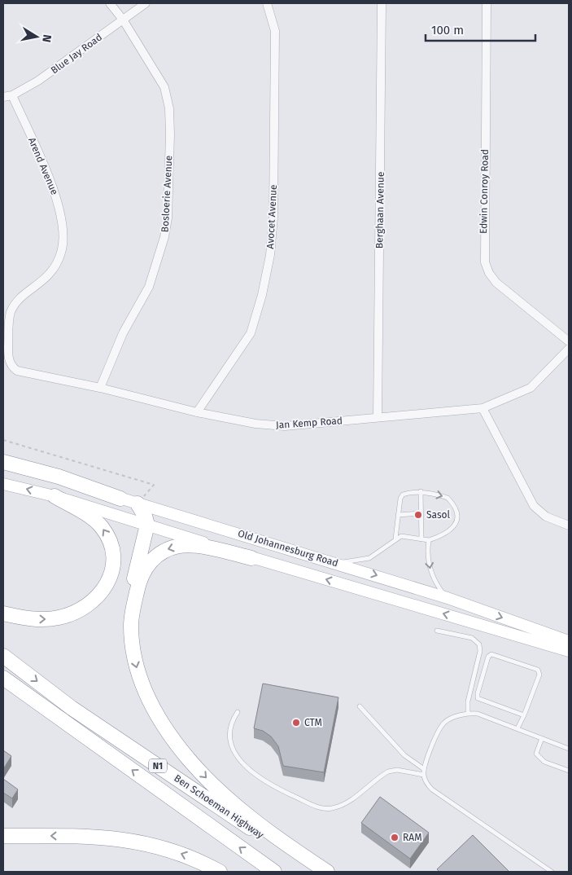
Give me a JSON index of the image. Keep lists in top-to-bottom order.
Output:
{
  "streets": {
    "highway": ["N1", "Ben Schoeman Highway"],
    "main road": ["Old Johannesburg Road"],
    "street": [
      "Blue Jay Road",
      "Arend Avenue",
      "Edwin Conroy Road",
      "Bosloerie Avenue",
      "Berghaan Avenue",
      "Avocet Avenue",
      "Jan Kemp Road"
    ]
  },
  "crossings": [
    ["Blue Jay Road", "Arend Avenue"],
    ["Blue Jay Road", "Bosloerie Avenue"],
    ["Arend Avenue", "Jan Kemp Road"],
    ["Bosloerie Avenue", "Jan Kemp Road"],
    ["Berghaan Avenue", "Jan Kemp Road"],
    ["Avocet Avenue", "Jan Kemp Road"]
  ],
  "places": ["Sasol", "CTM", "RAM"],
  "scale_bar": "100 m",
  "north": "right"
}
